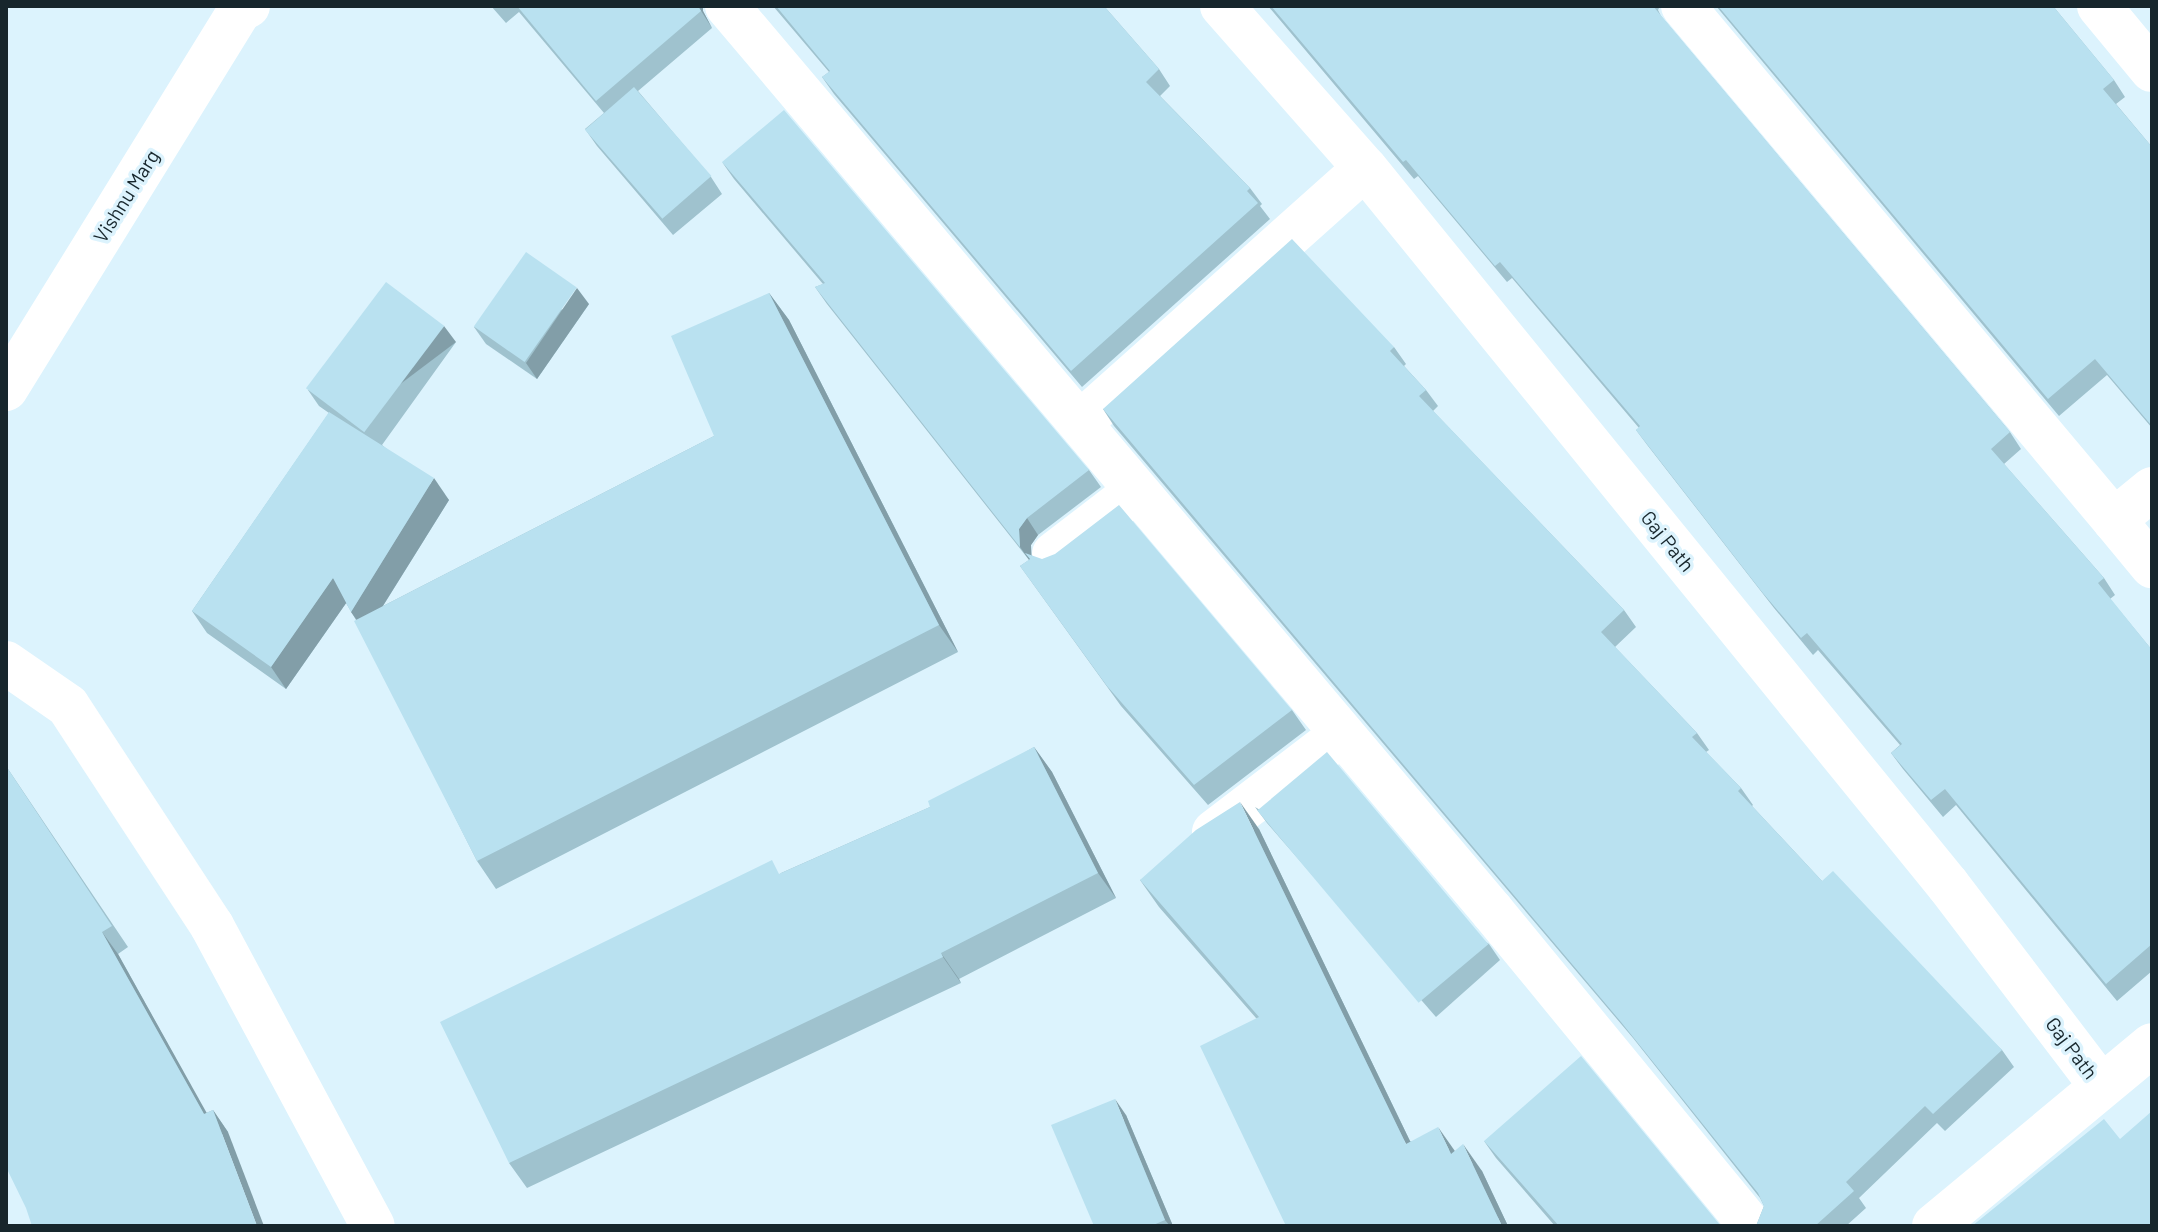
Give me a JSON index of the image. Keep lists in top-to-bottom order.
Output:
{
  "streets": {
    "street": ["Vishnu Marg", "Gaj Path"]
  }
}
